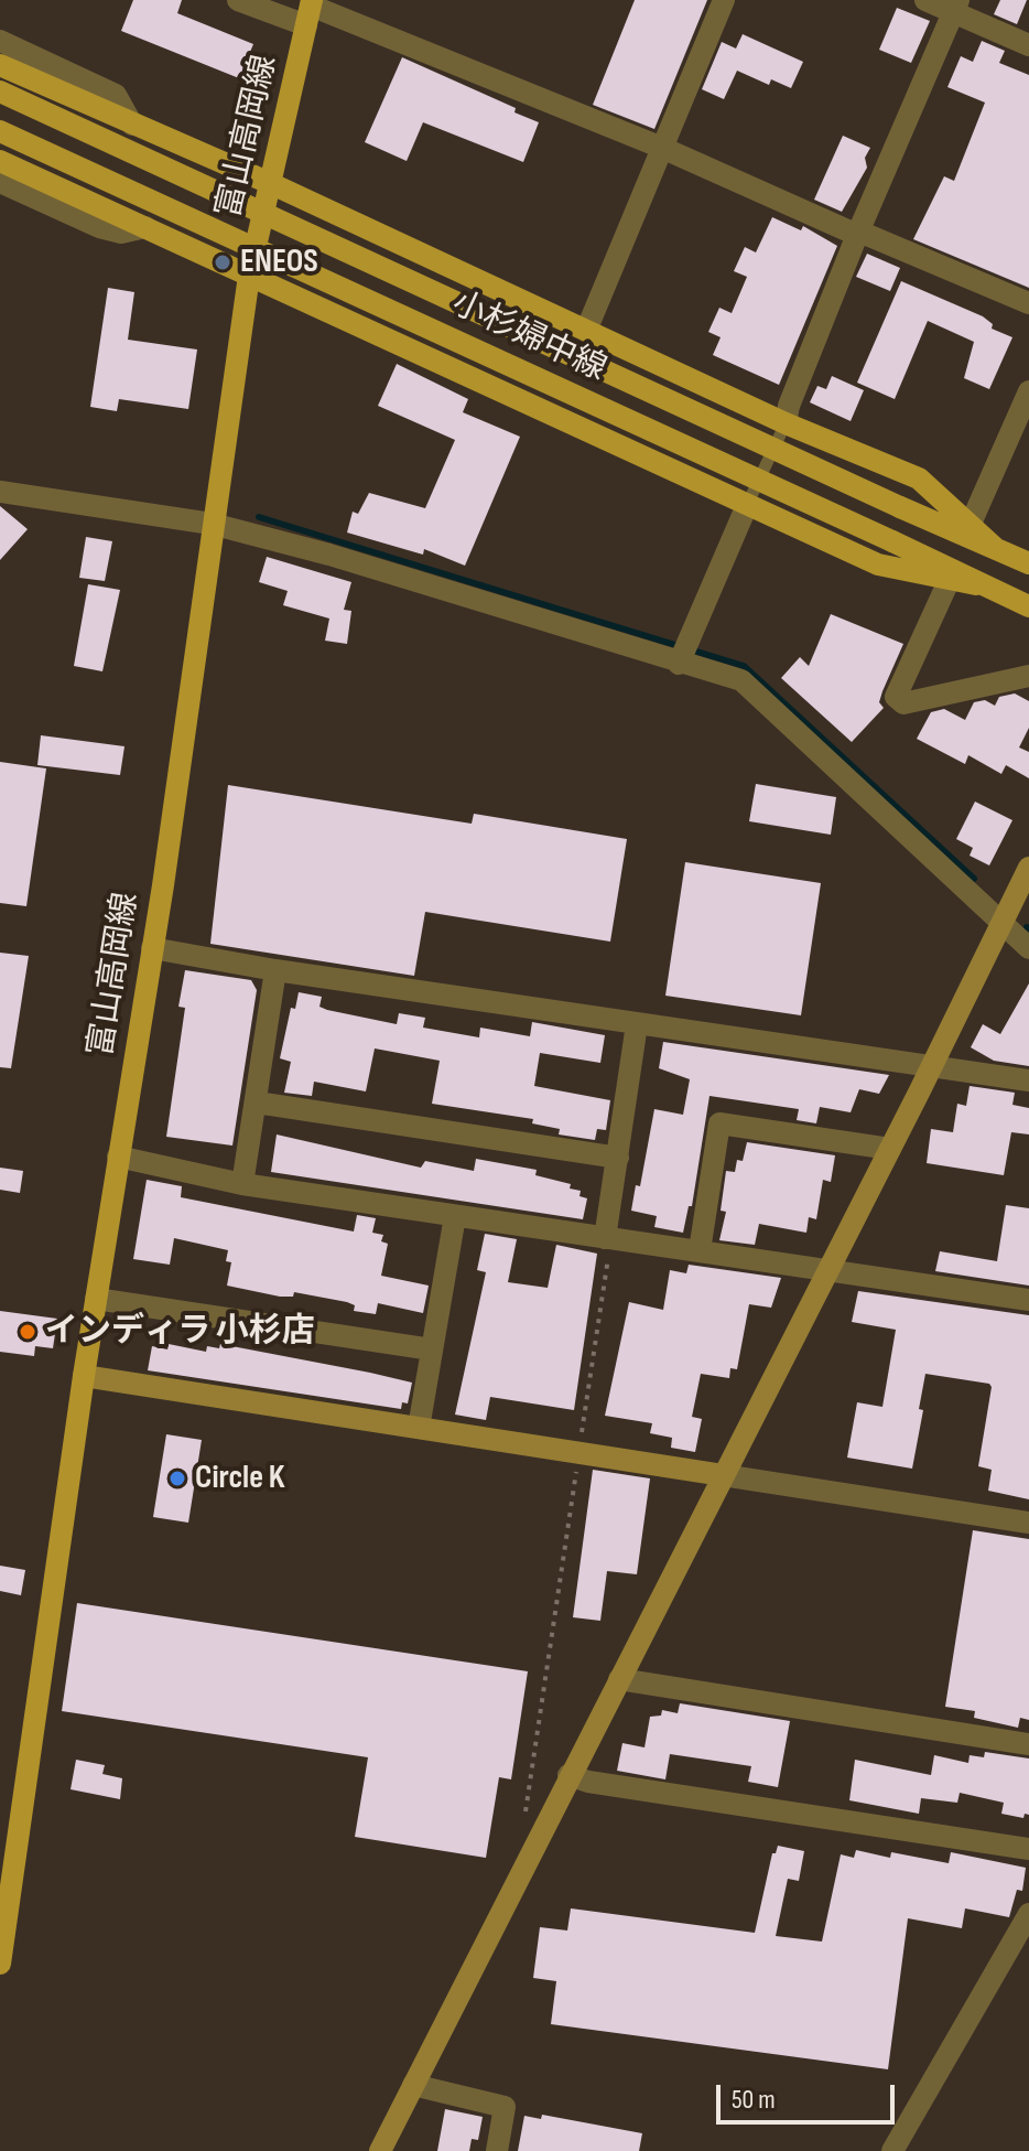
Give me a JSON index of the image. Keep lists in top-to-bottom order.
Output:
{
  "streets": {
    "main road": ["富山高岡線", "小杉婦中線"]
  },
  "places": ["ENEOS", "インディラ 小杉店", "Circle K"],
  "scale_bar": "50 m"
}
